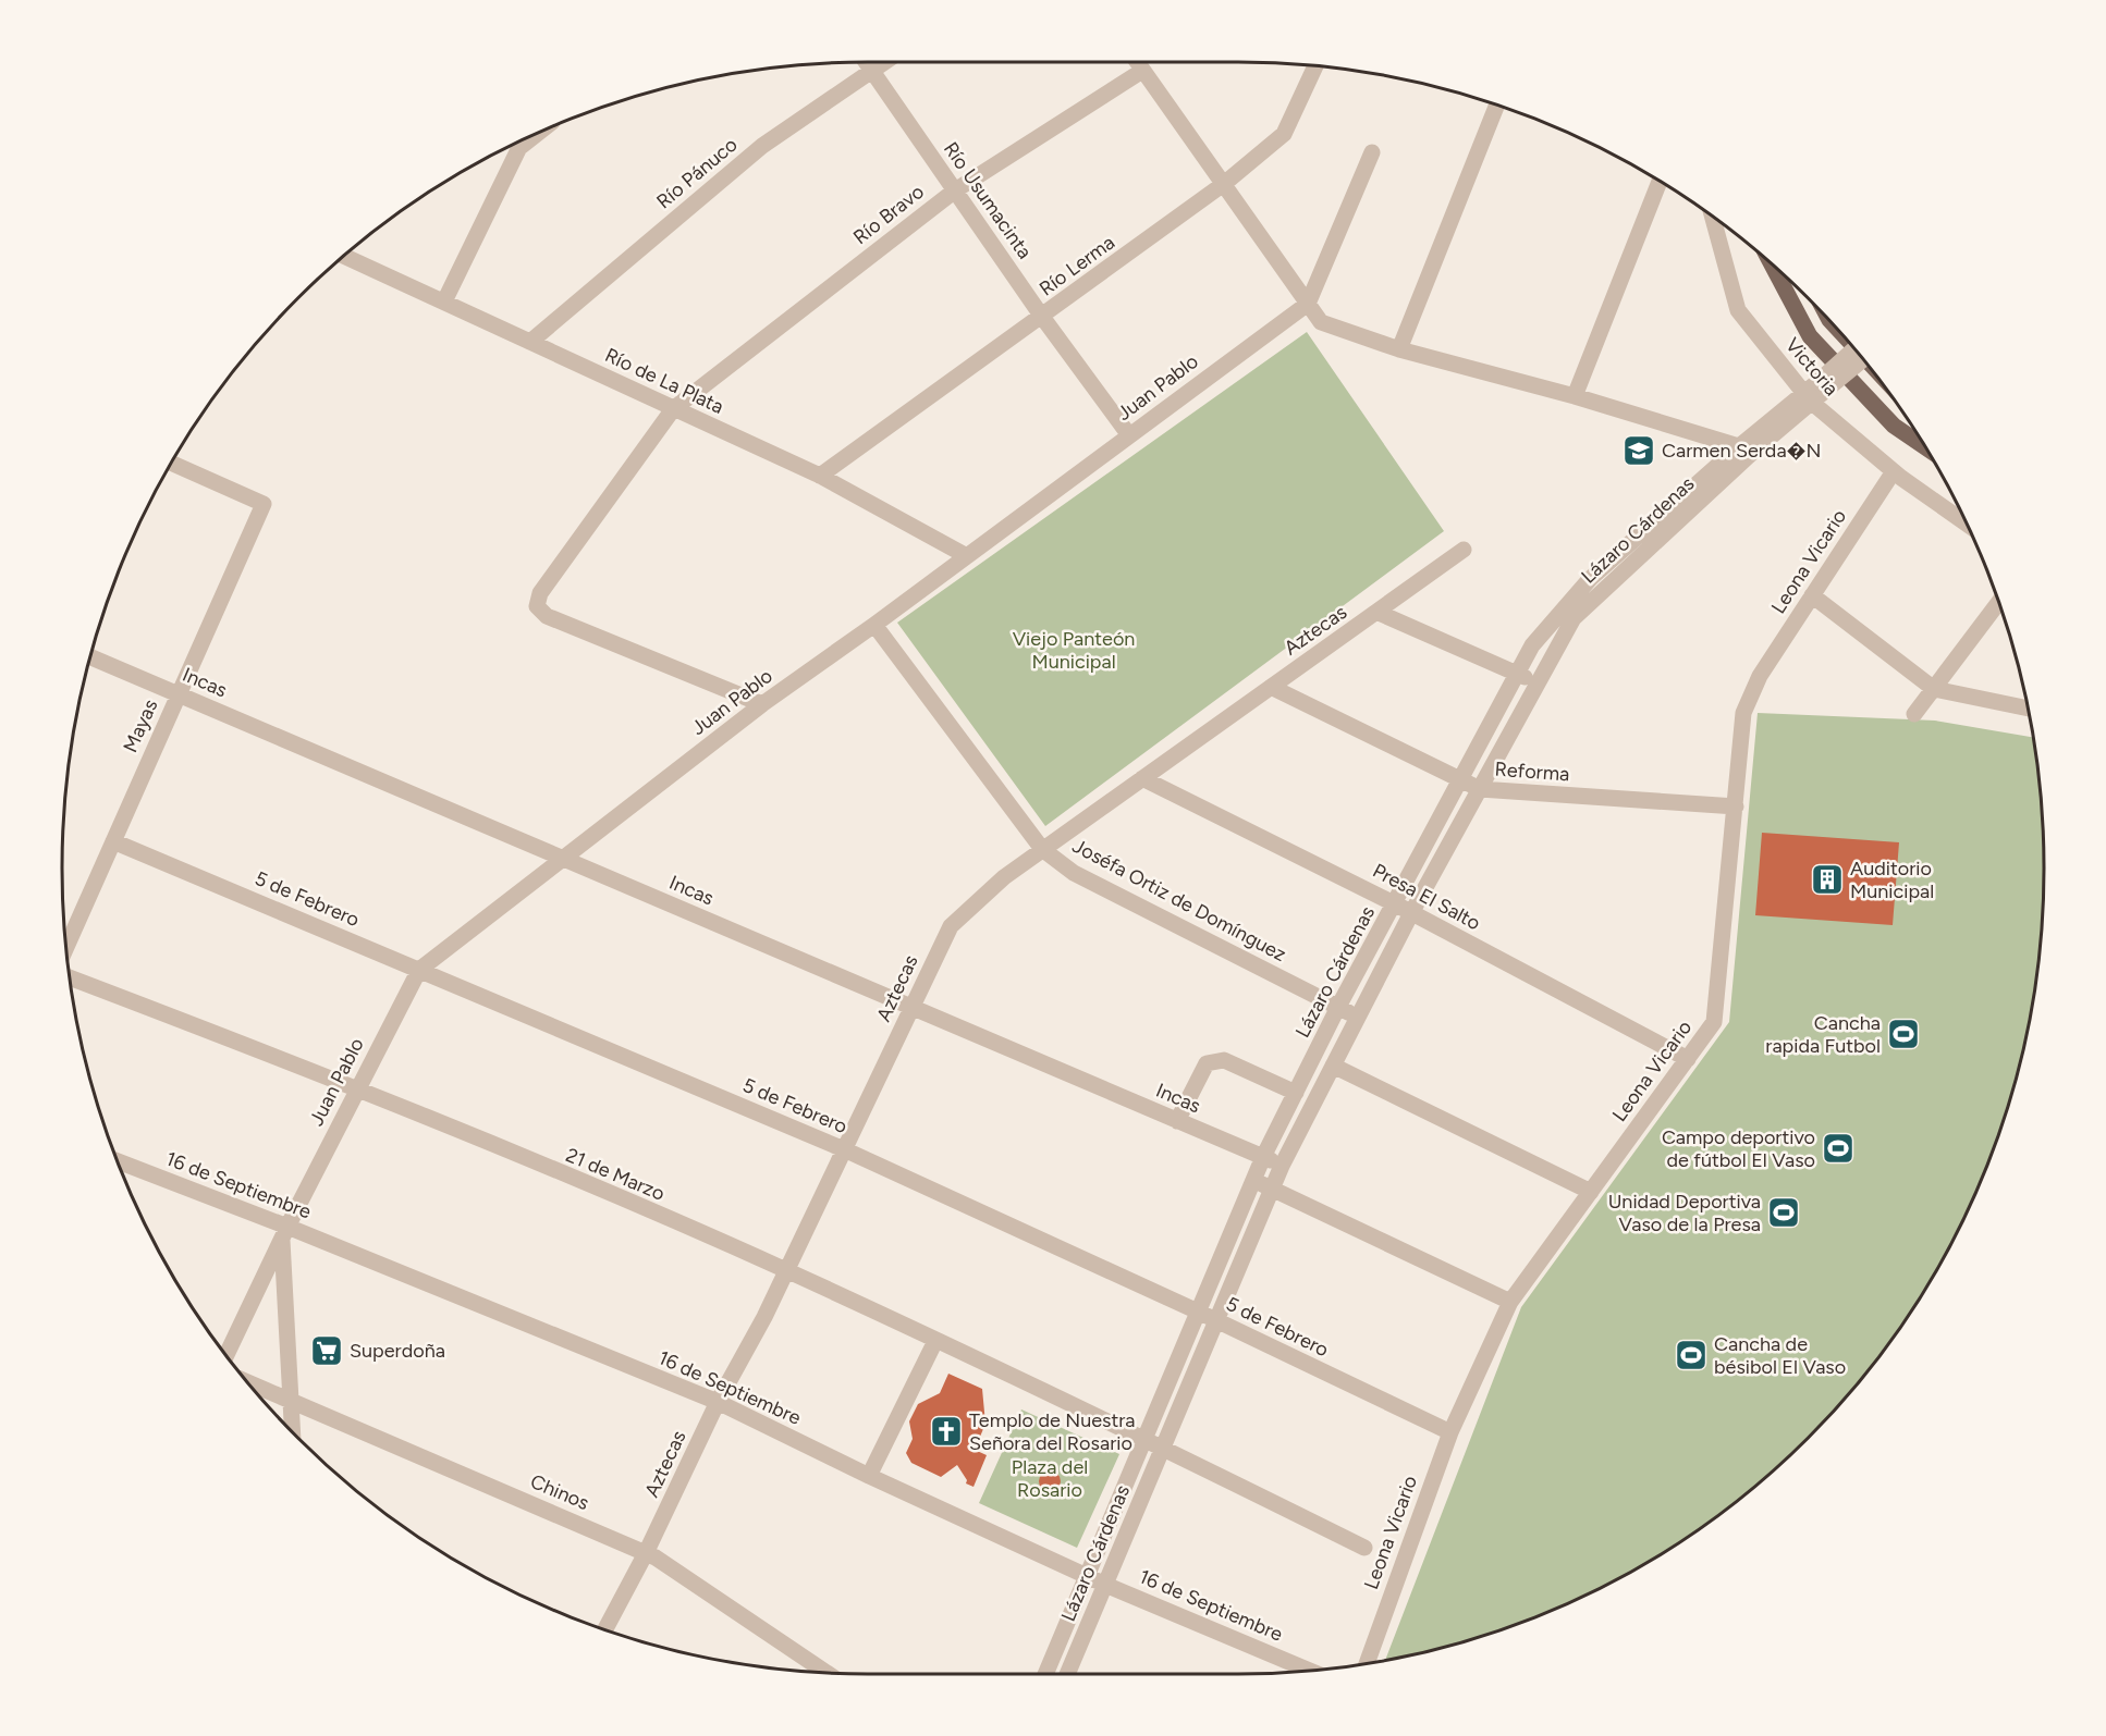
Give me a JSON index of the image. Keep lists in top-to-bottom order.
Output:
{
  "streets": {
    "street": [
      "Río Pánuco",
      "Río Usumacinta",
      "Río Bravo",
      "Río Lerma",
      "Victoria",
      "Río de La Plata",
      "Juan Pablo",
      "Lázaro Cárdenas",
      "Leona Vicario",
      "Aztecas",
      "Incas",
      "Mayas",
      "Reforma",
      "Presa El Salto",
      "5 de Febrero",
      "Joséfa Ortiz de Domínguez",
      "21 de Marzo",
      "16 de Septiembre",
      "Chinos"
    ]
  },
  "crossings": [
    ["Río Pánuco", "Río Usumacinta"],
    ["Río Pánuco", "Río de La Plata"],
    ["Río Usumacinta", "Río Bravo"],
    ["Río Usumacinta", "Río Lerma"],
    ["Río Usumacinta", "Juan Pablo"],
    ["Río Bravo", "Río de La Plata"],
    ["Río Bravo", "Juan Pablo"],
    ["Río Lerma", "Río de La Plata"],
    ["Victoria", "Lázaro Cárdenas"],
    ["Victoria", "Leona Vicario"],
    ["Río de La Plata", "Juan Pablo"],
    ["Juan Pablo", "Incas"],
    ["Juan Pablo", "5 de Febrero"],
    ["Juan Pablo", "Joséfa Ortiz de Domínguez"],
    ["Juan Pablo", "21 de Marzo"],
    ["Juan Pablo", "16 de Septiembre"],
    ["Lázaro Cárdenas", "Incas"],
    ["Lázaro Cárdenas", "Reforma"],
    ["Lázaro Cárdenas", "Presa El Salto"],
    ["Lázaro Cárdenas", "5 de Febrero"],
    ["Lázaro Cárdenas", "Joséfa Ortiz de Domínguez"],
    ["Lázaro Cárdenas", "21 de Marzo"],
    ["Lázaro Cárdenas", "16 de Septiembre"],
    ["Leona Vicario", "Reforma"],
    ["Leona Vicario", "Presa El Salto"],
    ["Leona Vicario", "5 de Febrero"],
    ["Aztecas", "Incas"],
    ["Aztecas", "Reforma"],
    ["Aztecas", "Presa El Salto"],
    ["Aztecas", "5 de Febrero"],
    ["Aztecas", "Joséfa Ortiz de Domínguez"],
    ["Aztecas", "21 de Marzo"],
    ["Aztecas", "16 de Septiembre"],
    ["Aztecas", "Chinos"],
    ["Incas", "Mayas"],
    ["Mayas", "5 de Febrero"]
  ],
  "parks": ["Viejo Panteón Municipal", "Plaza del Rosario"],
  "places": {
    "school or university": ["Carmen Serda�N"],
    "building": ["Auditorio Municipal"],
    "sports": [
      "Cancha rapida Futbol",
      "Campo deportivo de fútbol El Vaso",
      "Unidad Deportiva Vaso de la Presa",
      "Cancha de bésibol El Vaso"
    ],
    "supermarket": ["Superdoña"],
    "church": ["Templo de Nuestra Señora del Rosario"]
  }
}
